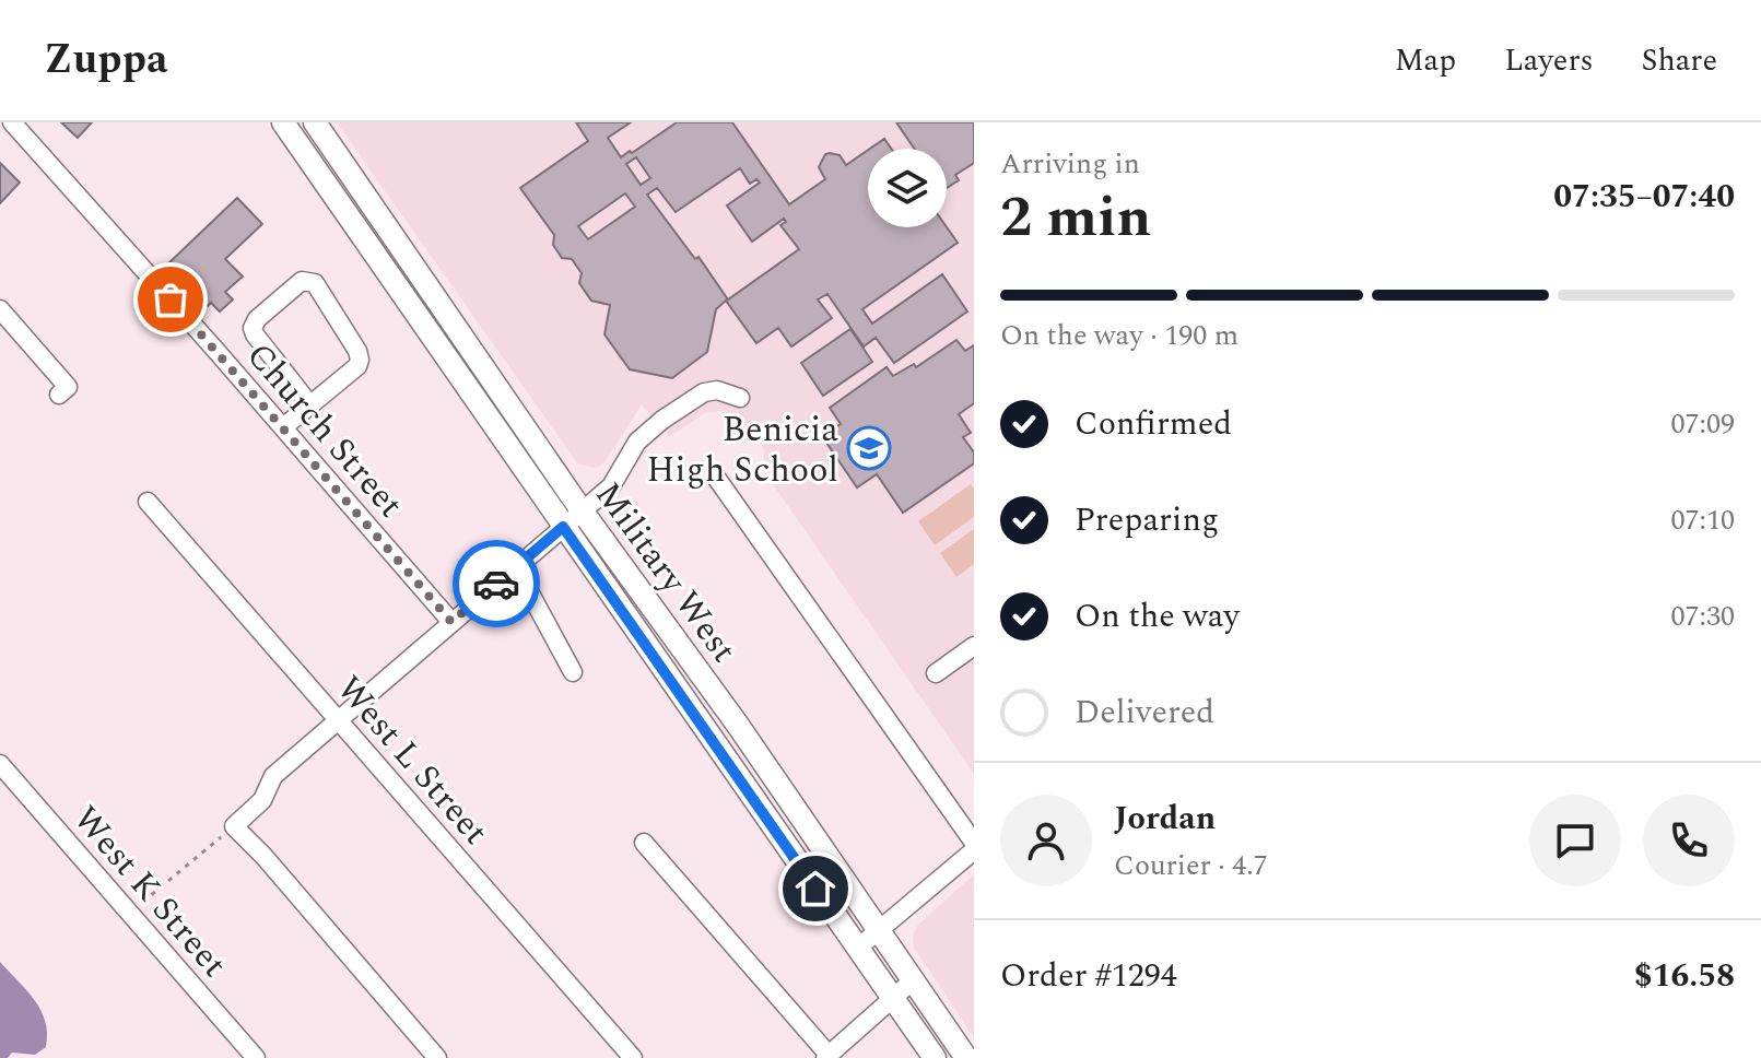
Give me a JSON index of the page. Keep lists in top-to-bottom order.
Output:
{
  "streets": {
    "main road": ["Military West"],
    "street": ["Church Street", "West L Street", "West K Street"]
  },
  "places": {
    "school or university": ["Benicia High School"]
  },
  "page": {
    "header": "Zuppa",
    "nav": ["Map", "Layers", "Share"],
    "heading": ["2 min", "Arriving in", "07:35–07:40"],
    "panel": [
      "Jordan",
      "Courier · 4.7",
      "Order #1294",
      "$16.58"
    ],
    "bar": "On the way · 190 m",
    "list": [
      ["Confirmed", "07:09"],
      ["Preparing", "07:10"],
      ["On the way", "07:30"],
      "Delivered"
    ]
  }
}
